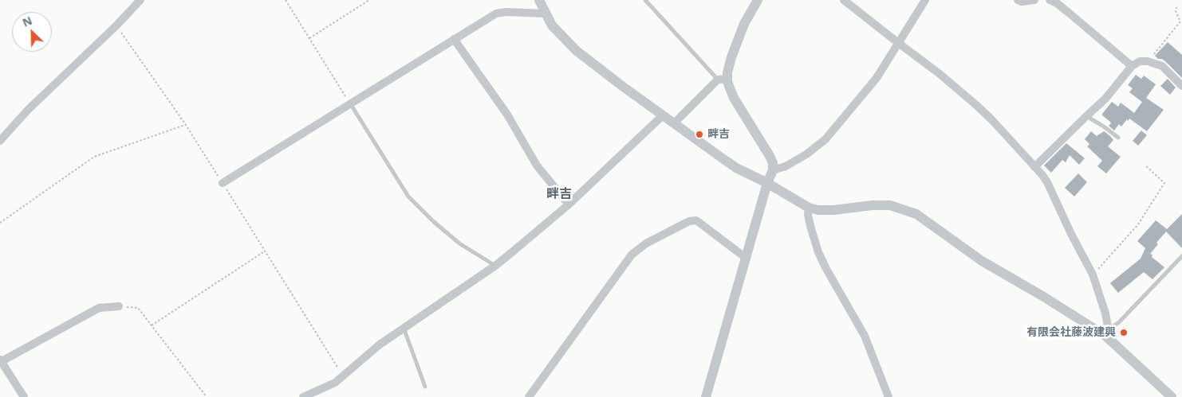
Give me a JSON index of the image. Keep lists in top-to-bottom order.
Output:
{
  "districts": ["畔吉"],
  "places": ["畔吉", "有限会社藤波建興"],
  "north": "top left"
}
